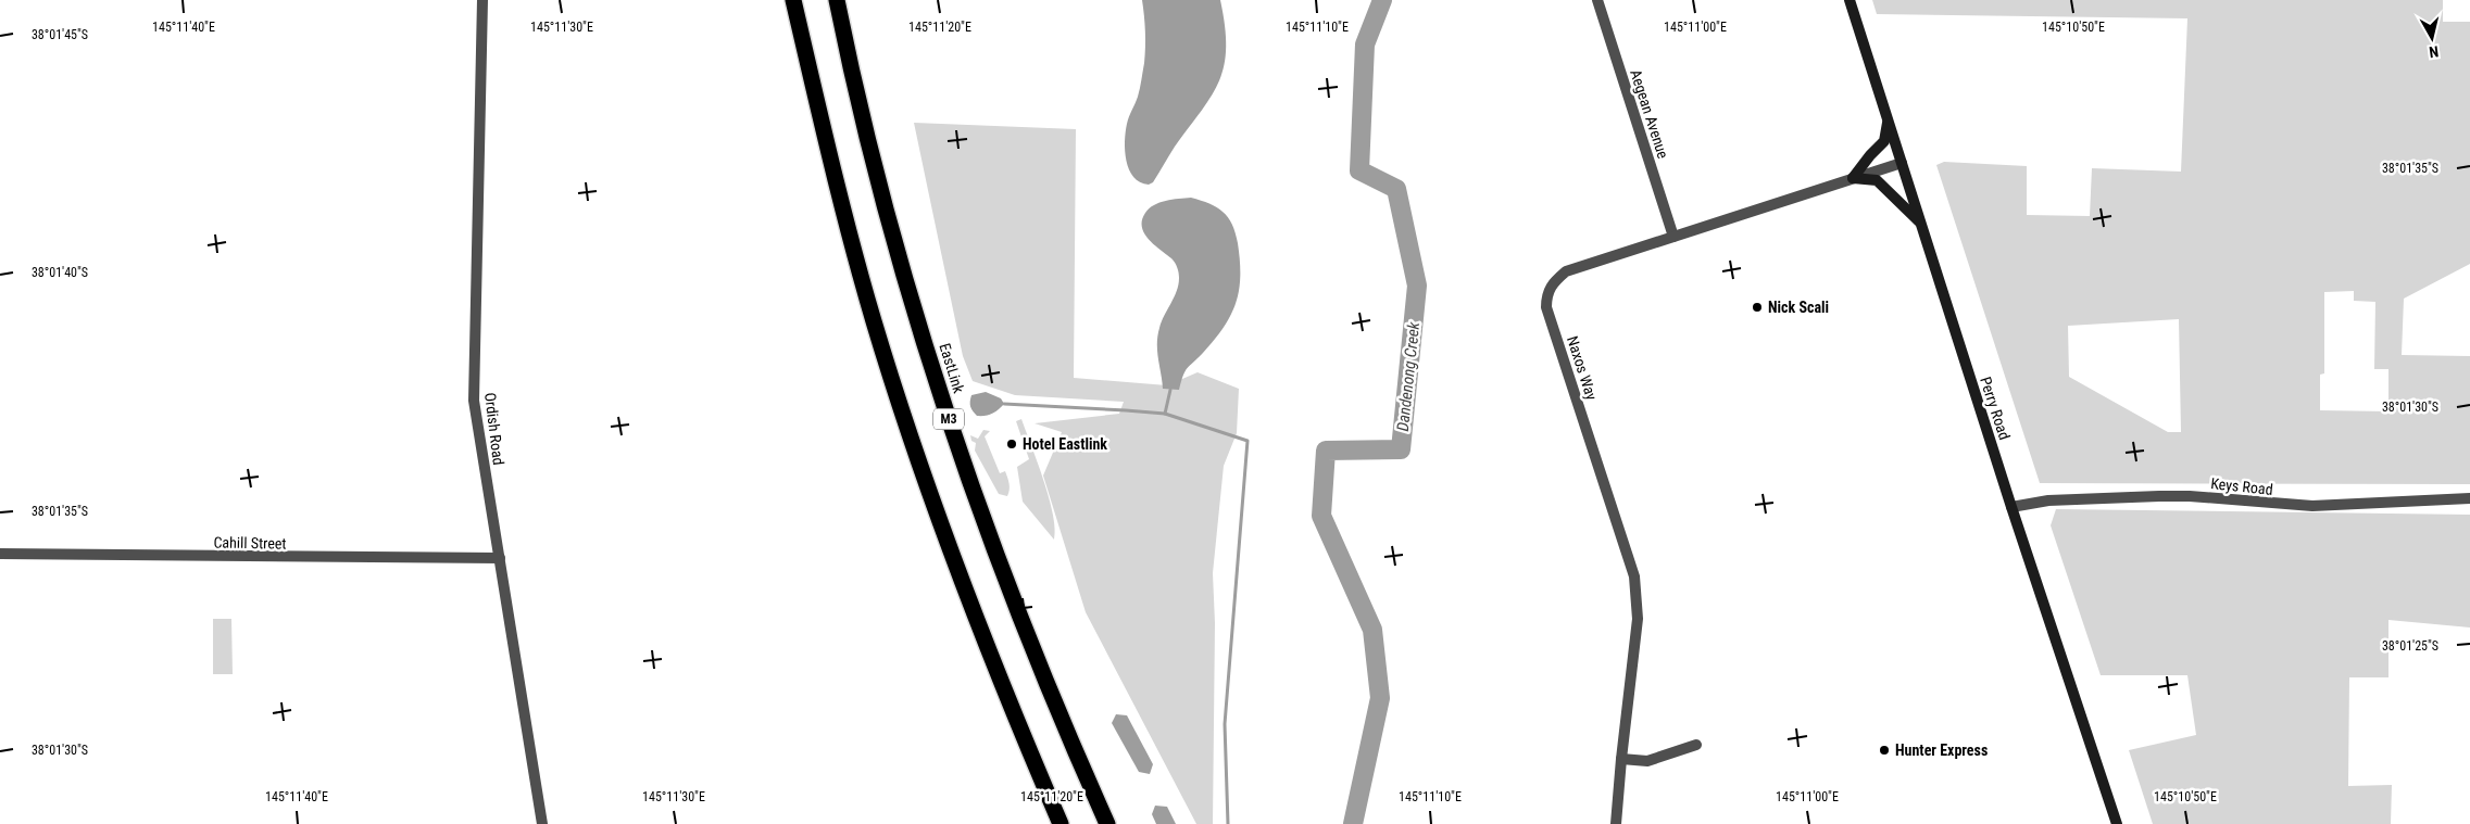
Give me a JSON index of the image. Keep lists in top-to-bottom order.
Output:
{
  "streets": {
    "highway": ["EastLink", "M3"],
    "main road": ["Perry Road"],
    "street": [
      "Aegean Avenue",
      "Naxos Way",
      "Ordish Road",
      "Keys Road",
      "Cahill Street"
    ]
  },
  "crossings": [
    ["Aegean Avenue", "Naxos Way"],
    ["Naxos Way", "Perry Road"],
    ["Perry Road", "Keys Road"],
    ["Ordish Road", "Cahill Street"]
  ],
  "water": ["Dandenong Creek"],
  "places": ["Nick Scali", "Hotel Eastlink", "Hunter Express"],
  "north": "bottom",
  "coordinates": [
    "145°11'40\"E",
    "145°11'30\"E",
    "145°11'20\"E",
    "145°11'10\"E",
    "145°11'00\"E",
    "145°10'50\"E",
    "38°01'45\"S",
    "38°01'35\"S",
    "38°01'40\"S",
    "38°01'30\"S",
    "38°01'25\"S"
  ]
}
